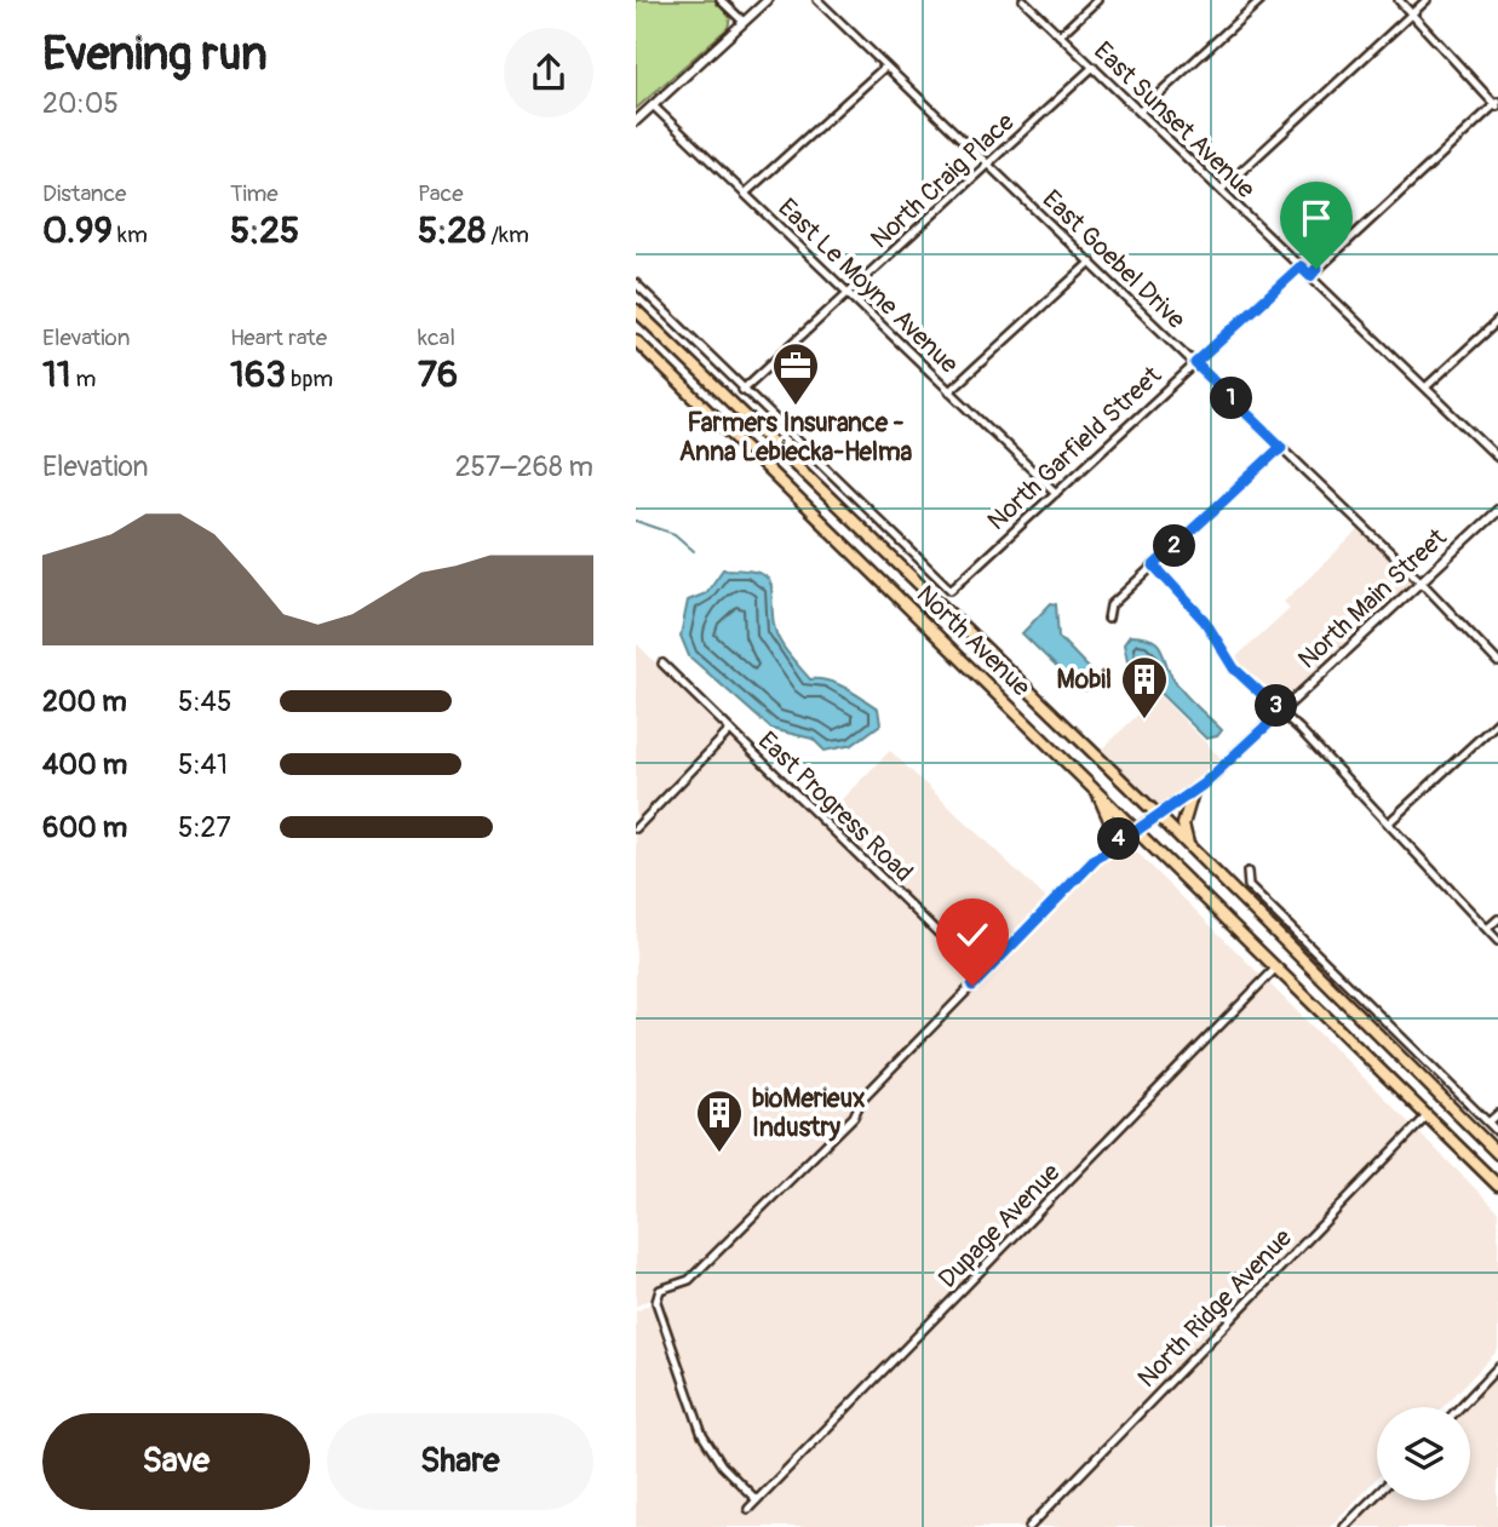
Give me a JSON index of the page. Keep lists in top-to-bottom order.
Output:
{
  "streets": {
    "main road": ["North Avenue"],
    "street": [
      "East Sunset Avenue",
      "North Craig Place",
      "East Goebel Drive",
      "East Le Moyne Avenue",
      "North Garfield Street",
      "North Main Street",
      "East Progress Road",
      "Dupage Avenue",
      "North Ridge Avenue"
    ]
  },
  "crossings": [
    ["East Sunset Avenue", "North Craig Place"],
    ["East Sunset Avenue", "North Garfield Street"],
    ["North Craig Place", "East Goebel Drive"],
    ["North Craig Place", "East Le Moyne Avenue"],
    ["North Craig Place", "North Avenue"],
    ["East Goebel Drive", "North Garfield Street"],
    ["East Goebel Drive", "North Main Street"],
    ["East Le Moyne Avenue", "North Garfield Street"],
    ["North Garfield Street", "North Avenue"],
    ["North Main Street", "North Avenue"],
    ["North Avenue", "Dupage Avenue"],
    ["North Avenue", "North Ridge Avenue"]
  ],
  "places": {
    "office": ["Farmers Insurance - Anna Lebiecka-Helma"],
    "building": ["Mobil", "bioMerieux Industry"]
  },
  "page": {
    "heading": ["Evening run", "20:05"],
    "stats": [
      ["Distance", "0.99 km"],
      ["Time", "5:25"],
      ["Pace", "5:28 /km"],
      ["Elevation", "11 m"],
      ["Heart rate", "163 bpm"],
      ["kcal", "76"]
    ],
    "pins": [
      "1",
      "2",
      "3",
      "4"
    ],
    "chart": ["Elevation", "257–268 m"],
    "list": [
      {
        "name": "200 m",
        "note": "5:45"
      },
      {
        "name": "400 m",
        "note": "5:41"
      },
      {
        "name": "600 m",
        "note": "5:27"
      }
    ],
    "buttons": ["Save", "Share"]
  }
}
